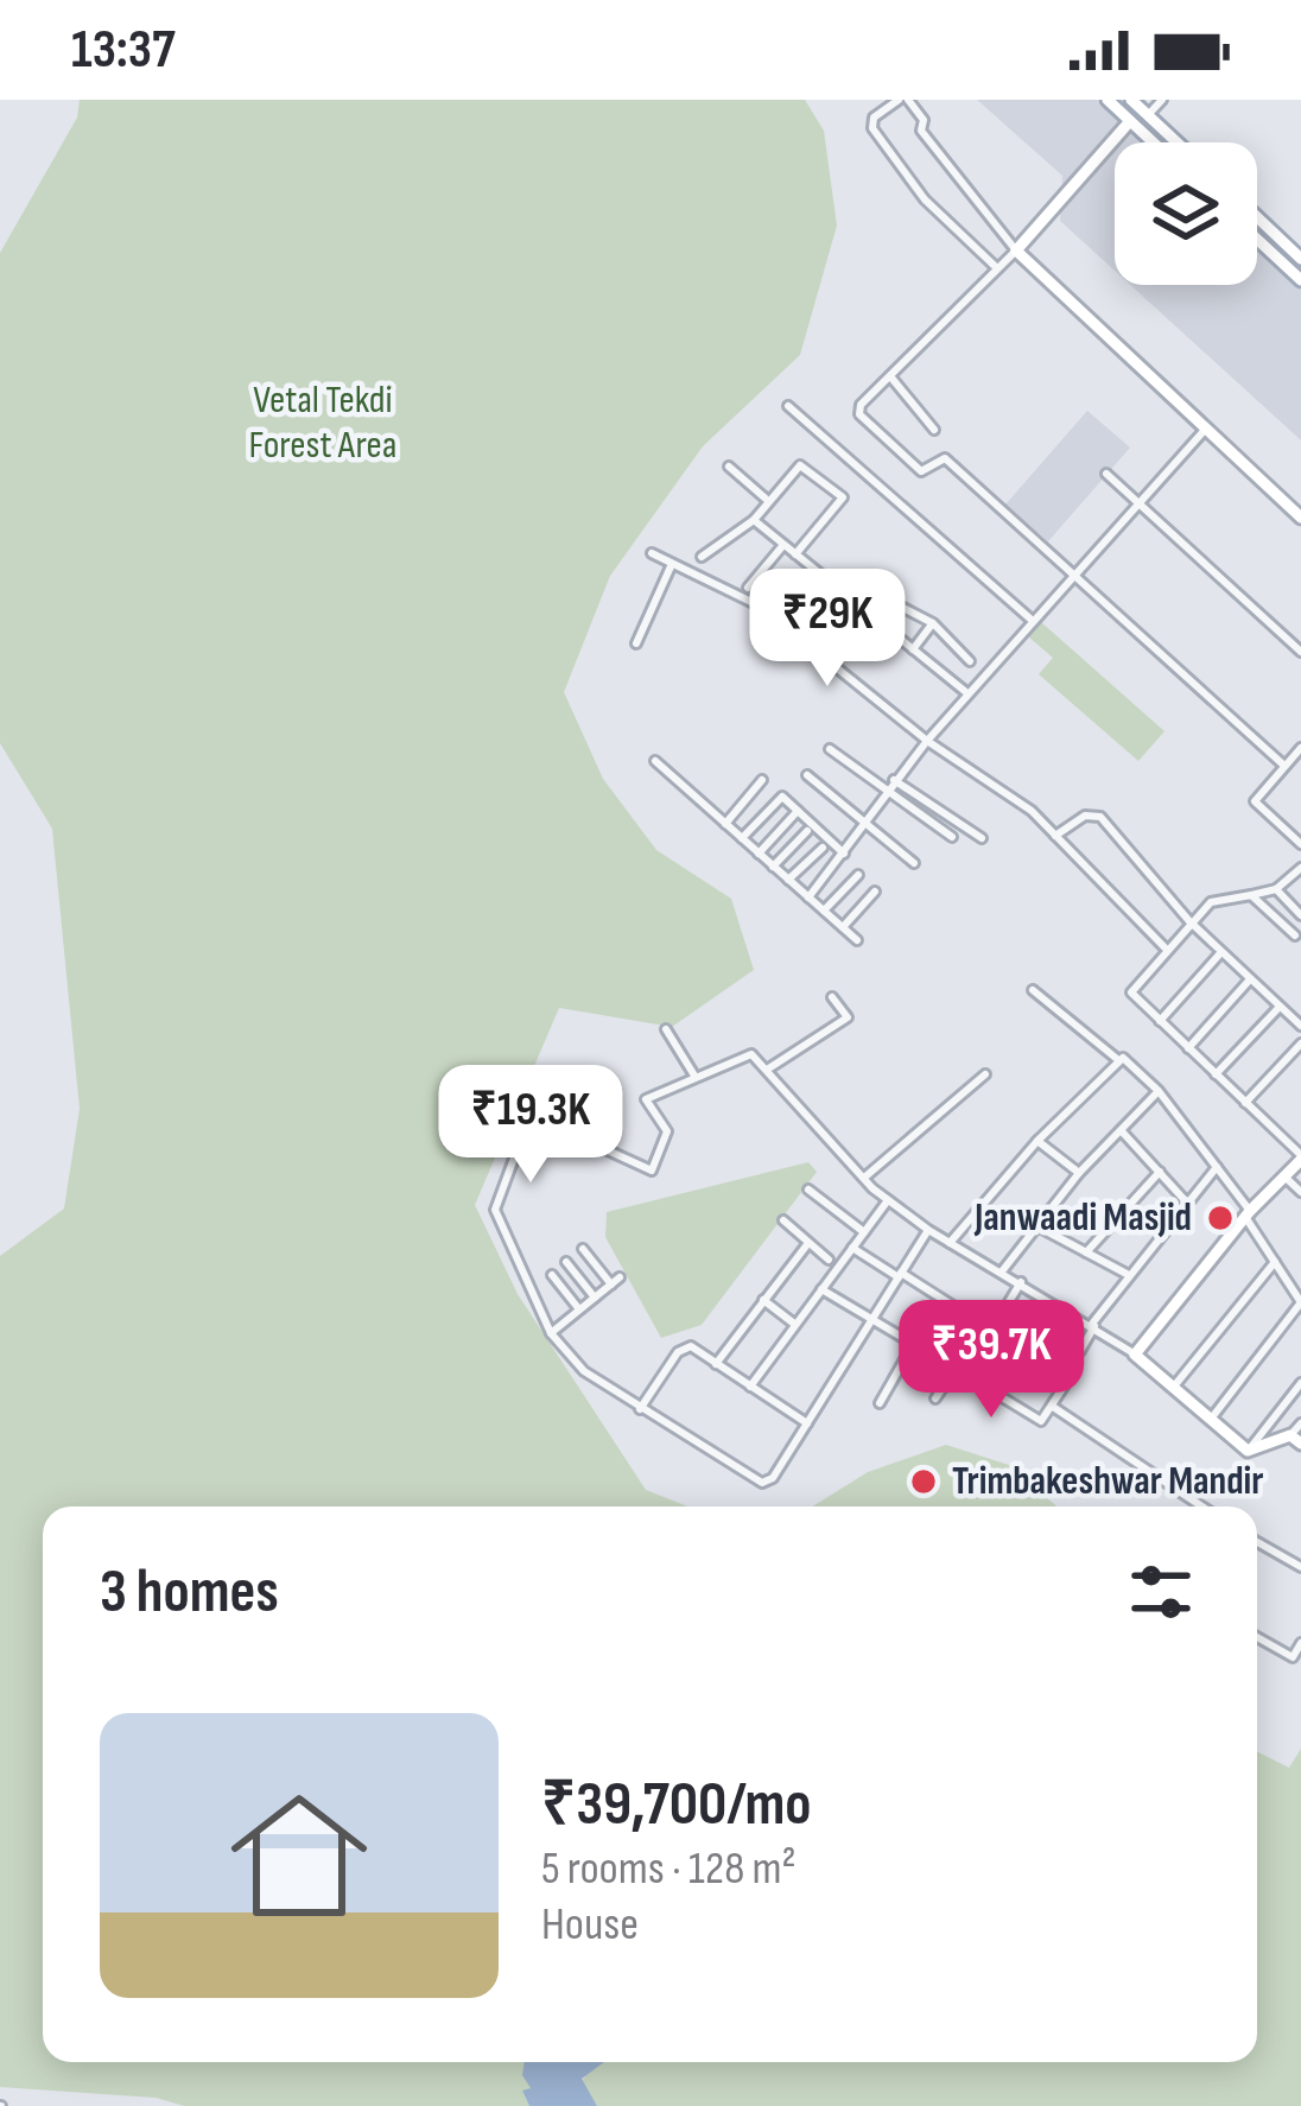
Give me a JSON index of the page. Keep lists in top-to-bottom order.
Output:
{
  "parks": ["Vetal Tekdi Forest Area"],
  "places": ["Janwaadi Masjid", "Trimbakeshwar Mandir"],
  "page": {
    "status": "13:37",
    "price": ["₹29K", "₹19.3K", "₹39.7K"],
    "heading": "3 homes",
    "list": [
      {
        "name": "₹39,700/mo",
        "note": "5 rooms · 128 m² · House"
      }
    ]
  }
}
